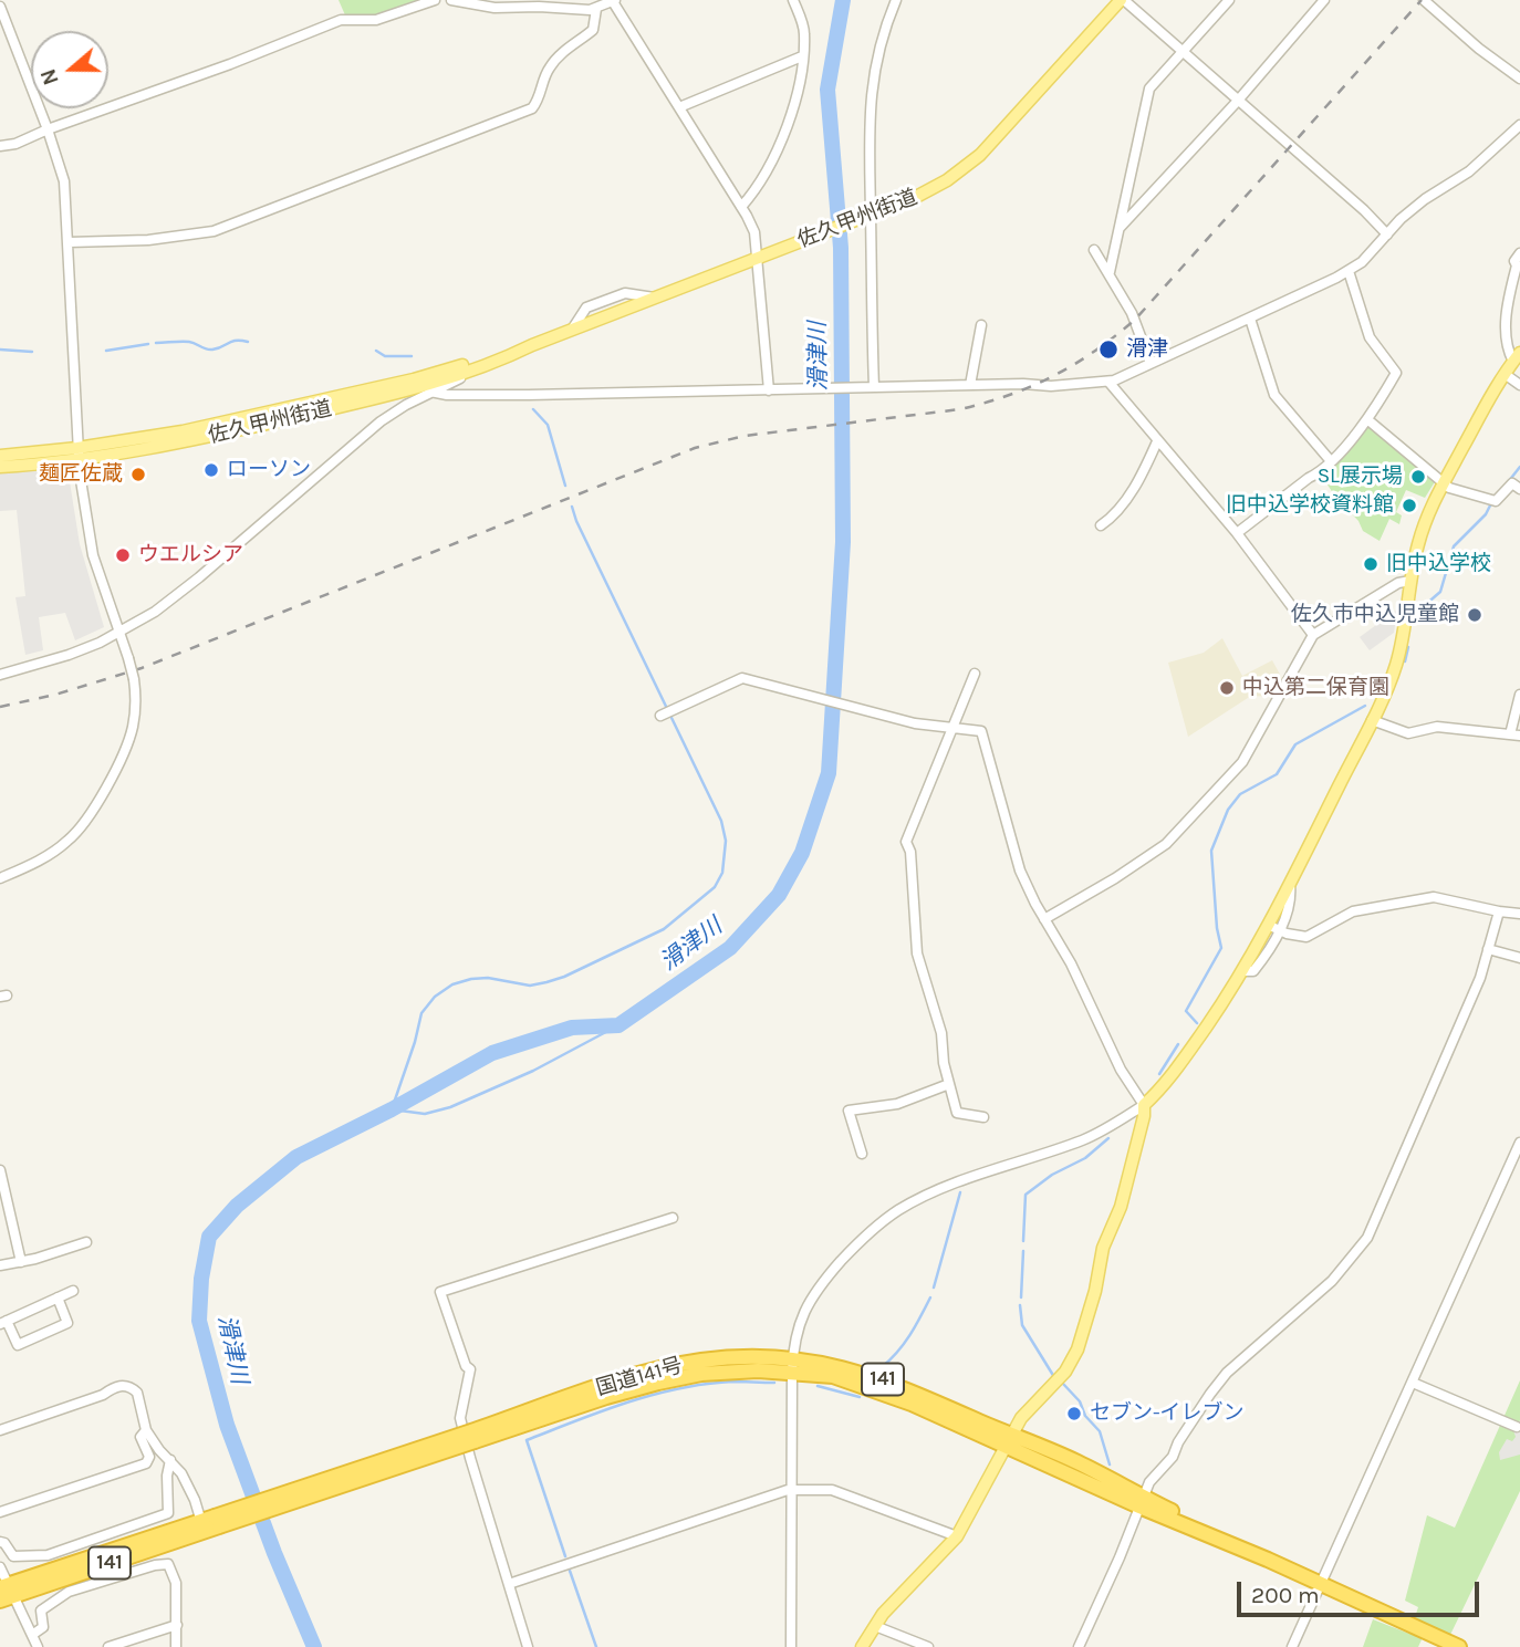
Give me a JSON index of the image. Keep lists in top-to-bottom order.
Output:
{
  "streets": {
    "highway": ["国道141号", "141"],
    "main road": ["佐久甲州街道"]
  },
  "water": ["滑津川"],
  "places": [
    "滑津",
    "ローソン",
    "麺匠佐蔵",
    "SL展示場",
    "旧中込学校資料館",
    "ウエルシア",
    "旧中込学校",
    "佐久市中込児童館",
    "中込第二保育園",
    "セブン-イレブン"
  ],
  "scale_bar": "200 m",
  "north": "left"
}
